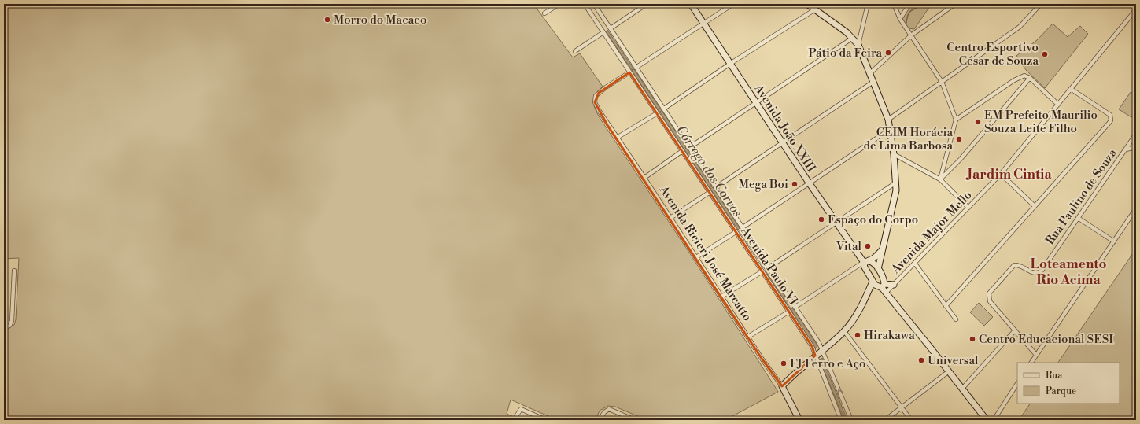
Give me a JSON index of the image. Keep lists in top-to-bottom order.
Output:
{
  "streets": {
    "street": [
      "Avenida João XXIII",
      "Rua Paulino de Souza",
      "Avenida Major Mello",
      "Avenida Ricieri José Marcatto",
      "Avenida Paulo VI"
    ]
  },
  "crossings": [
    ["Avenida João XXIII", "Avenida Major Mello"],
    ["Avenida Ricieri José Marcatto", "Avenida Paulo VI"]
  ],
  "districts": ["Jardim Cintia", "Loteamento Rio Acima"],
  "water": ["Córrego dos Corvos"],
  "places": [
    "Morro do Macaco",
    "Pátio da Feira",
    "Centro Esportivo César de Souza",
    "EM Prefeito Maurilio Souza Leite Filho",
    "CEIM Horácia de Lima Barbosa",
    "Mega Boi",
    "Espaço do Corpo",
    "Vital",
    "Hirakawa",
    "Centro Educacional SESI",
    "Universal",
    "FJ Ferro e Aço"
  ],
  "legend": ["Rua", "Parque"]
}
